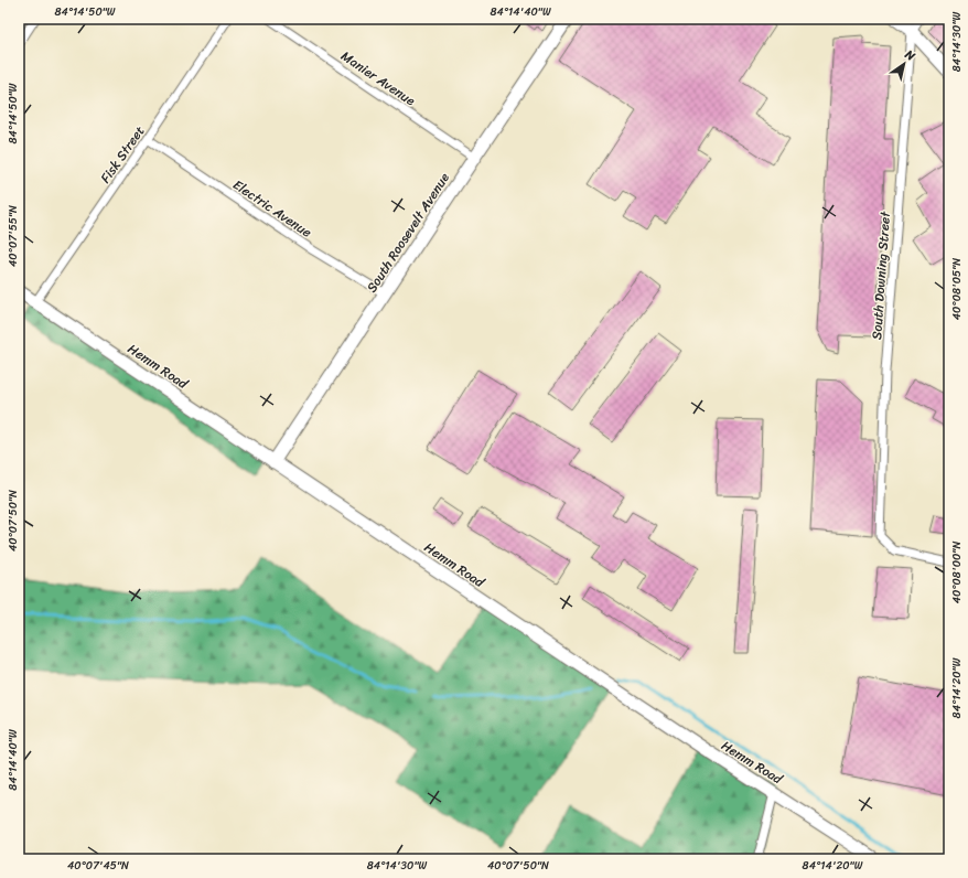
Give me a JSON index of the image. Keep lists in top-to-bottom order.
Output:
{
  "streets": {
    "street": [
      "Manier Avenue",
      "Fisk Street",
      "Electric Avenue",
      "South Roosevelt Avenue",
      "South Downing Street",
      "Hemm Road"
    ]
  },
  "crossings": [
    ["Manier Avenue", "South Roosevelt Avenue"],
    ["Fisk Street", "Electric Avenue"],
    ["Fisk Street", "Hemm Road"],
    ["Electric Avenue", "South Roosevelt Avenue"],
    ["South Roosevelt Avenue", "Hemm Road"]
  ],
  "north": "top right",
  "coordinates": [
    "84°14'50\"W",
    "84°14'40\"W",
    "84°14'30\"W",
    "40°07'55\"N",
    "40°08'05\"N",
    "40°07'50\"N",
    "40°08'00\"N",
    "84°14'20\"W",
    "40°07'45\"N"
  ]
}
